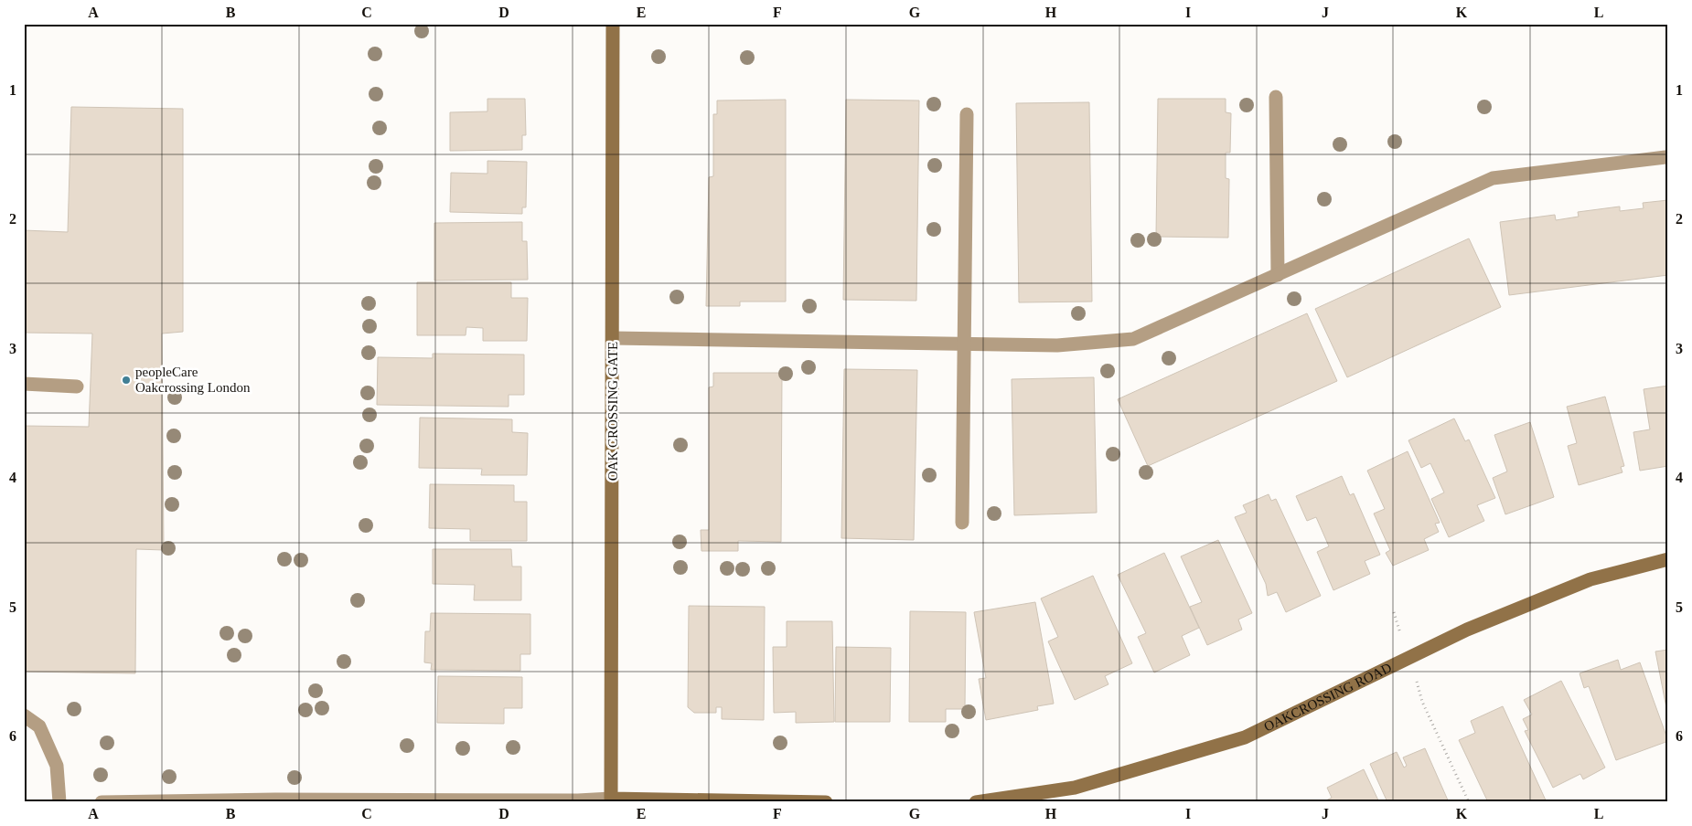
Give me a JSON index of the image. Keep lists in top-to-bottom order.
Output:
{
  "streets": {
    "street": ["OAK CROSSING GATE", "OAKCROSSING ROAD"]
  },
  "places": ["peopleCare Oakcrossing London"],
  "grid": {
    "columns": [
      "A",
      "B",
      "C",
      "D",
      "E",
      "F",
      "G",
      "H",
      "I",
      "J",
      "K",
      "L"
    ],
    "rows": [
      "1",
      "2",
      "3",
      "4",
      "5",
      "6"
    ]
  }
}
